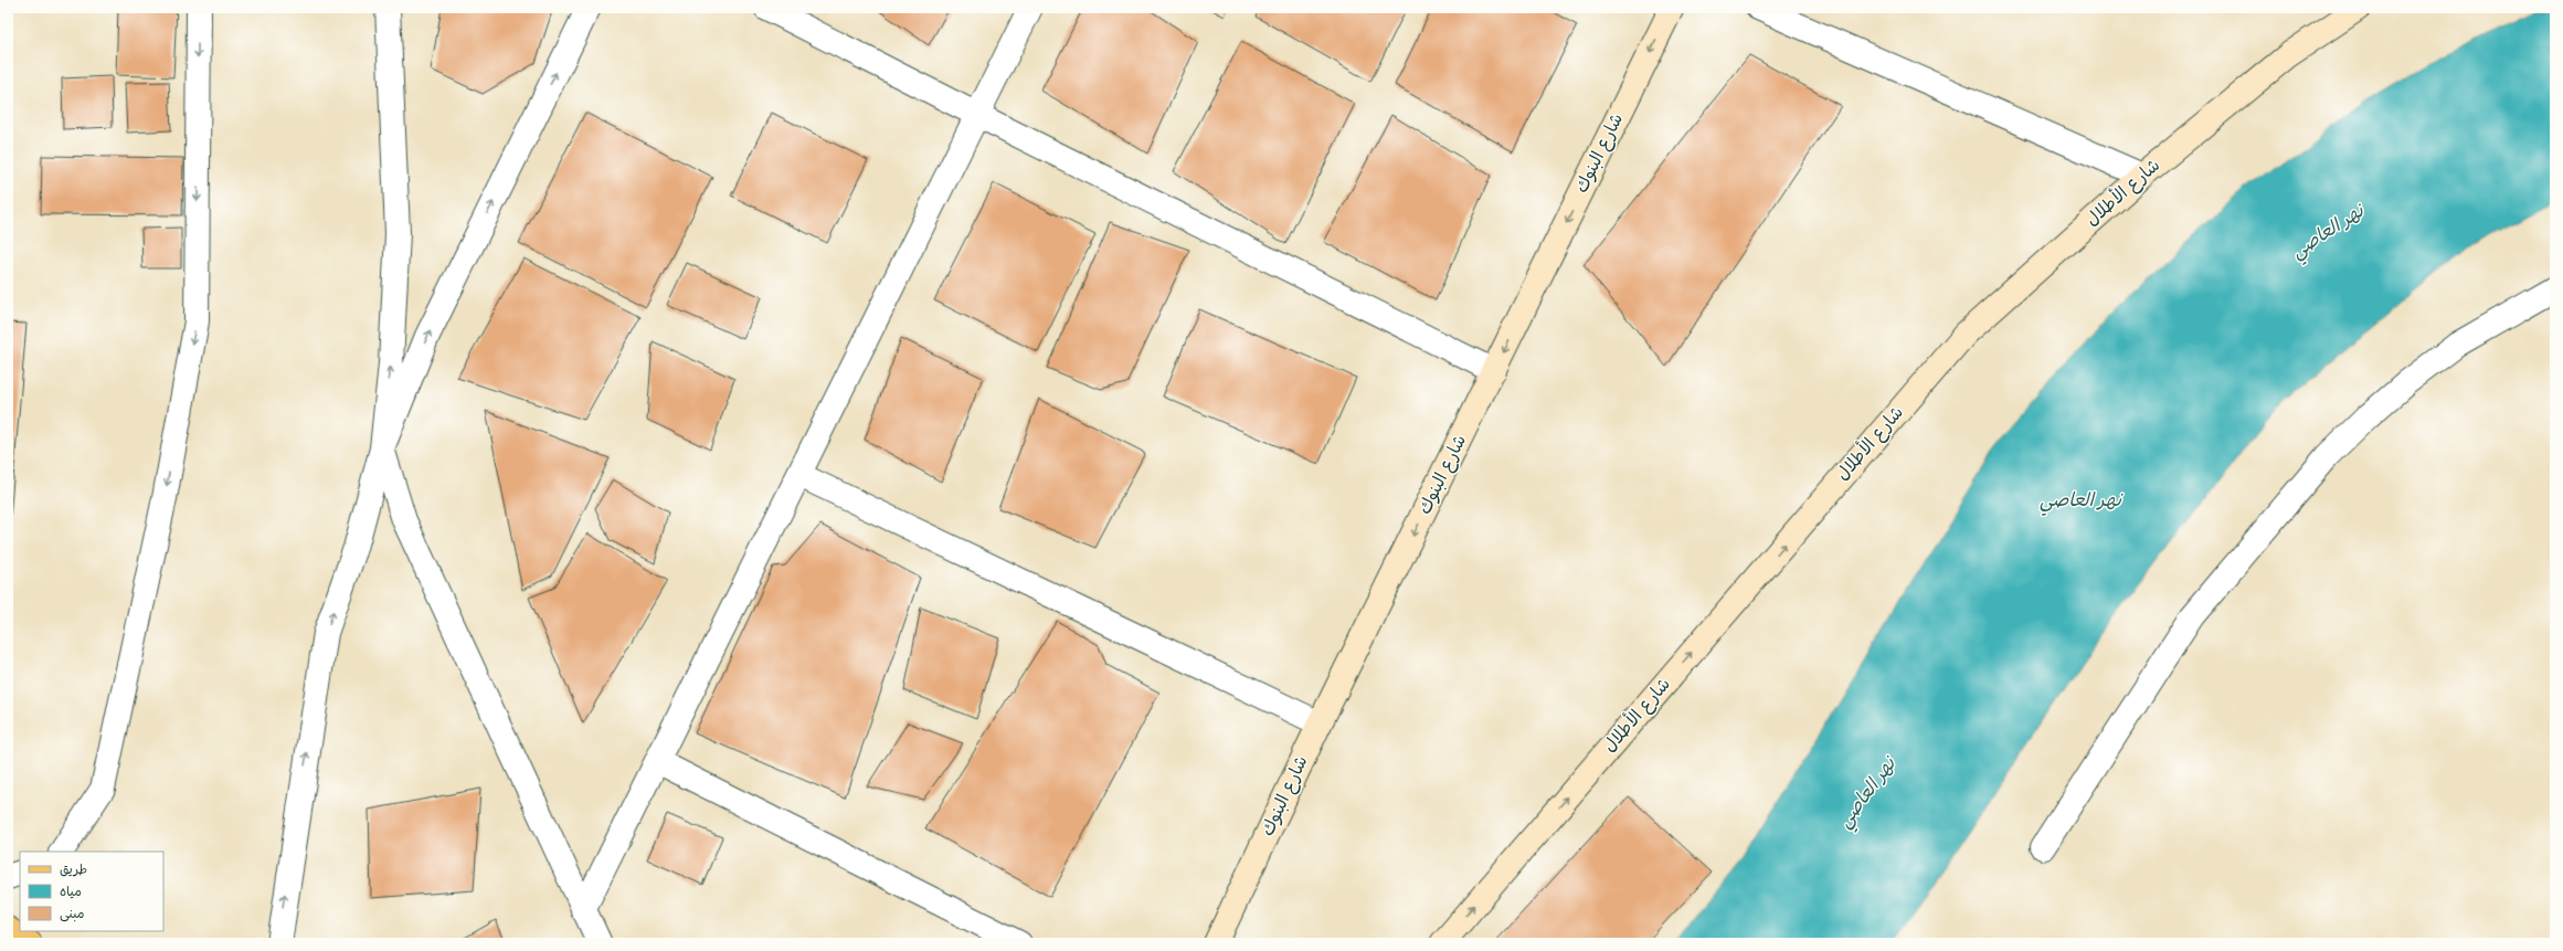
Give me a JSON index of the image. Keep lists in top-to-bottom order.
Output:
{
  "streets": {
    "main road": ["شارع البنوك", "شارع الأطلال"]
  },
  "one_way": ["شارع البنوك", "شارع الأطلال"],
  "water": ["نهر العاصي"],
  "legend": ["طريق", "مياه", "مبنى"]
}
